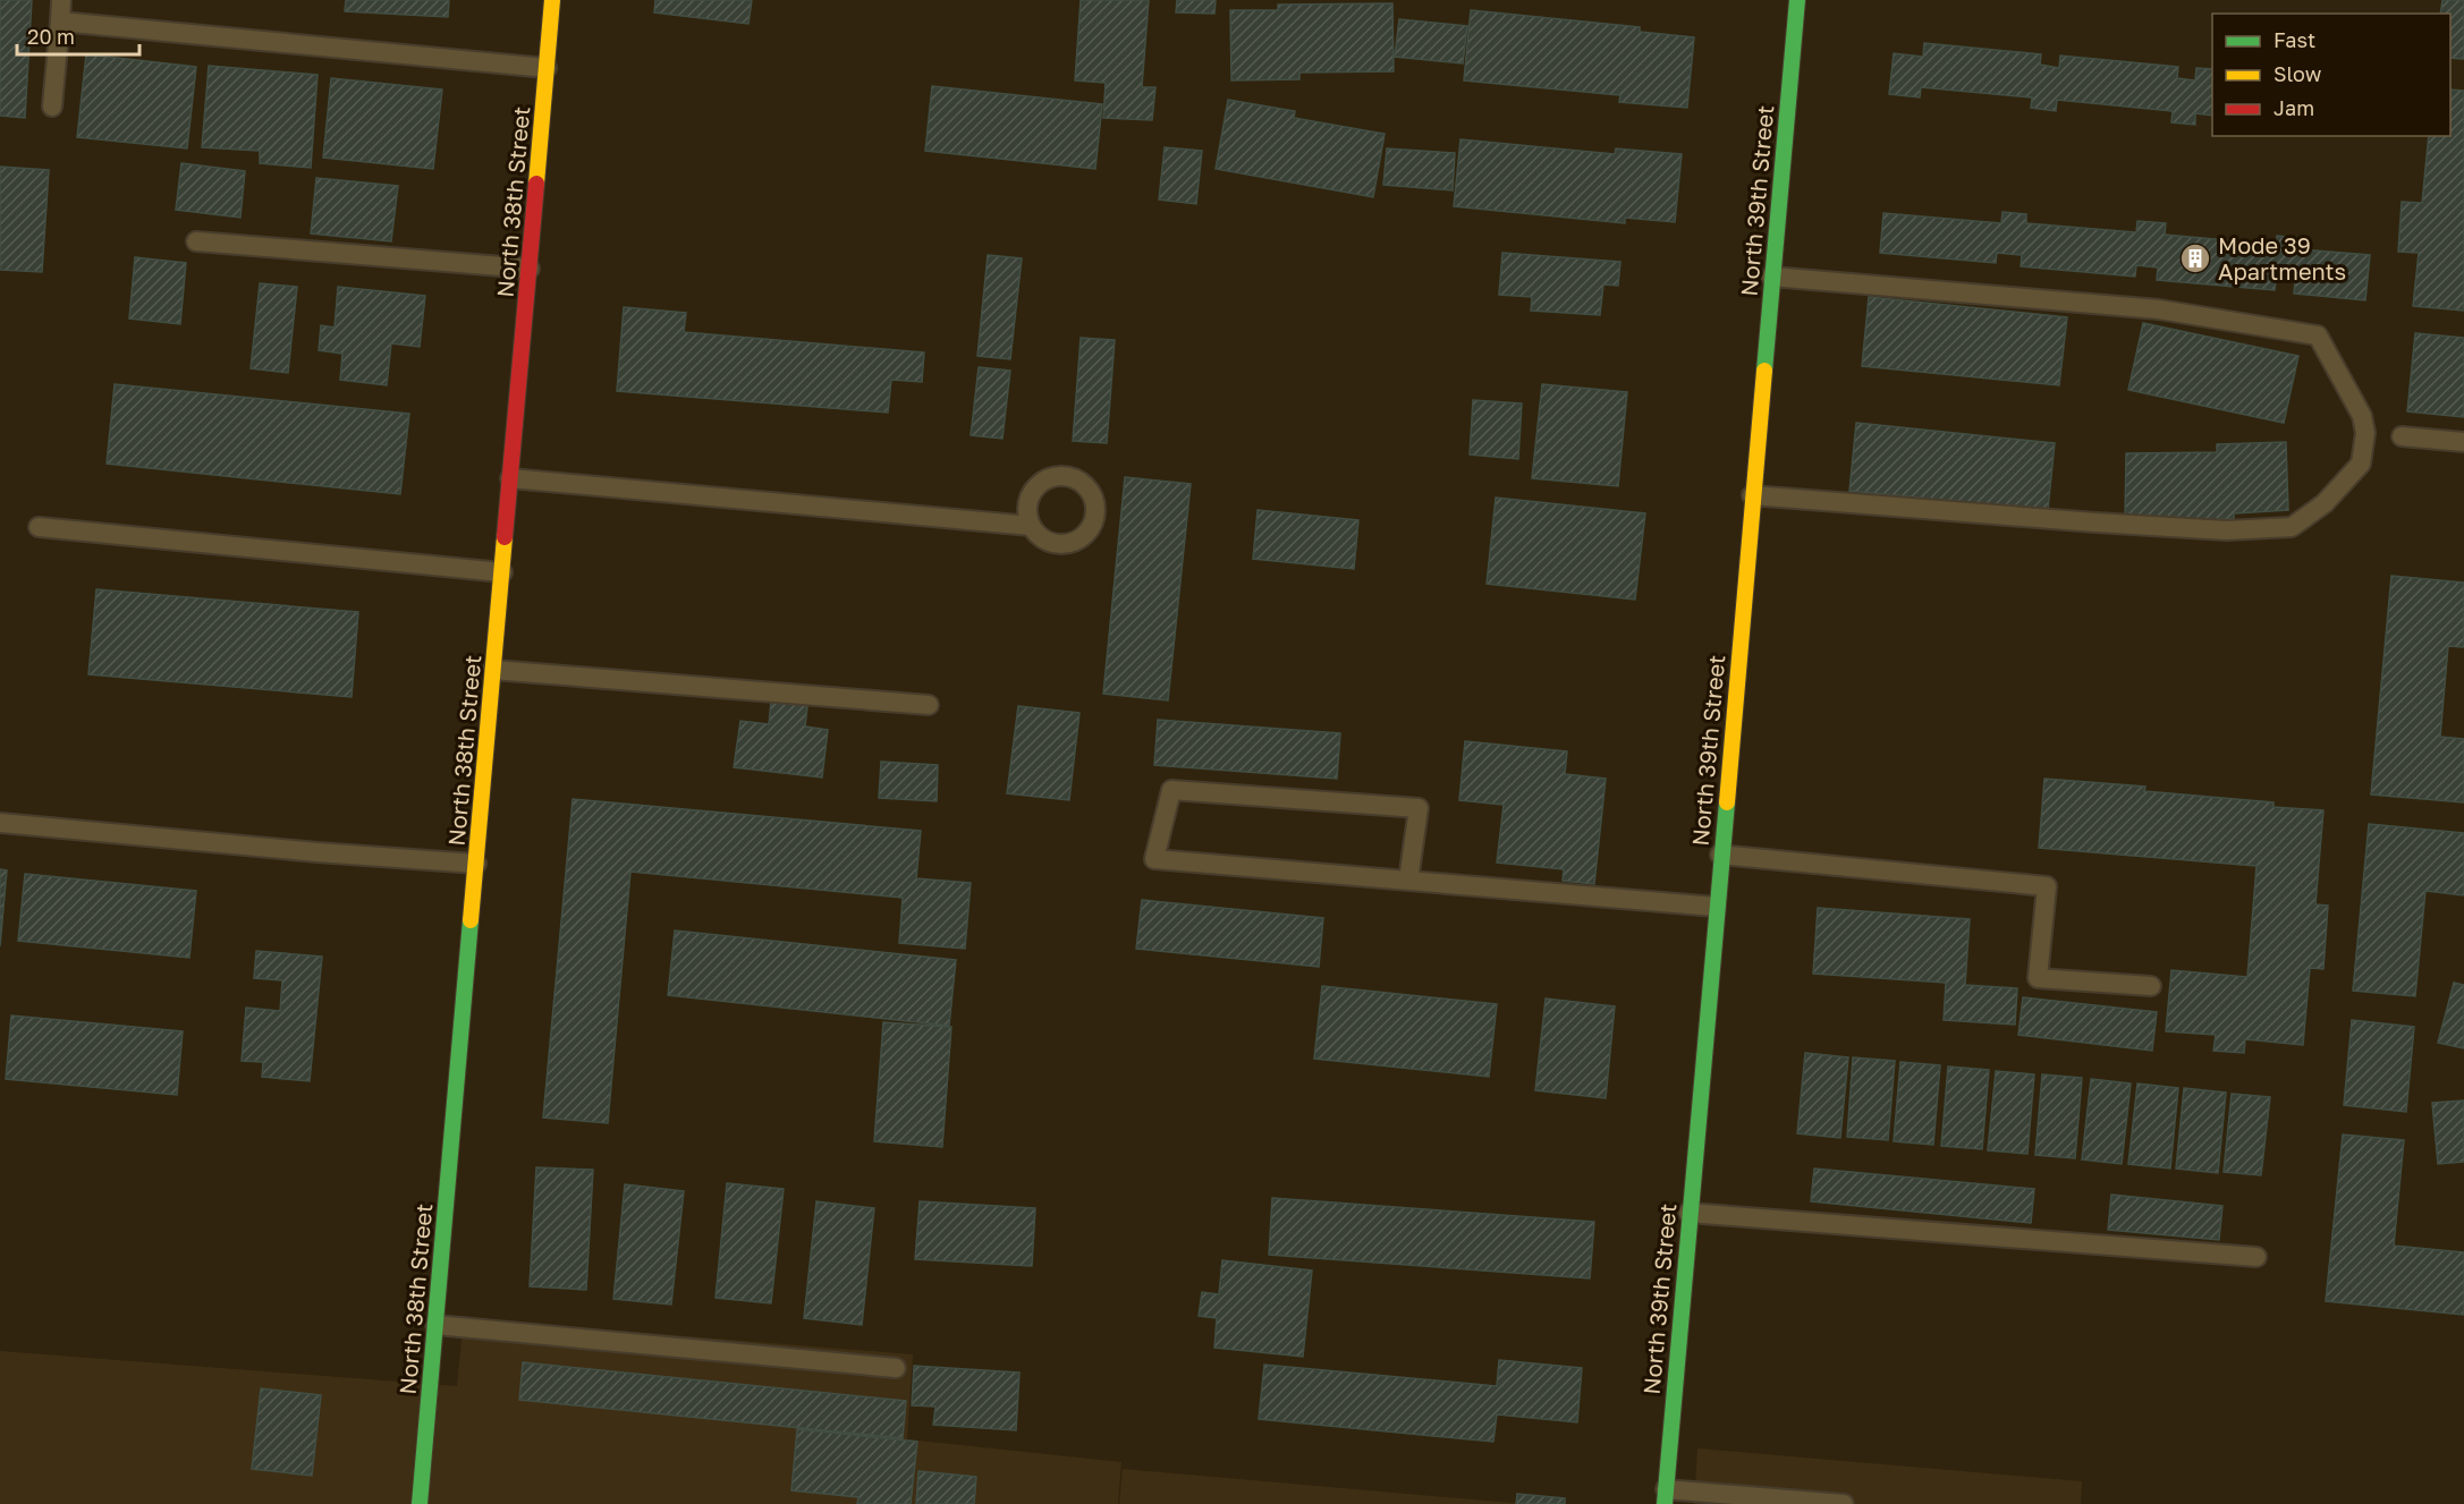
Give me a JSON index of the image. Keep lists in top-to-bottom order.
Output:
{
  "streets": {
    "street": ["North 39th Street", "North 38th Street"]
  },
  "places": {
    "building": ["Mode 39 Apartments"]
  },
  "legend": ["Fast", "Slow", "Jam"],
  "scale_bar": "20 m"
}
